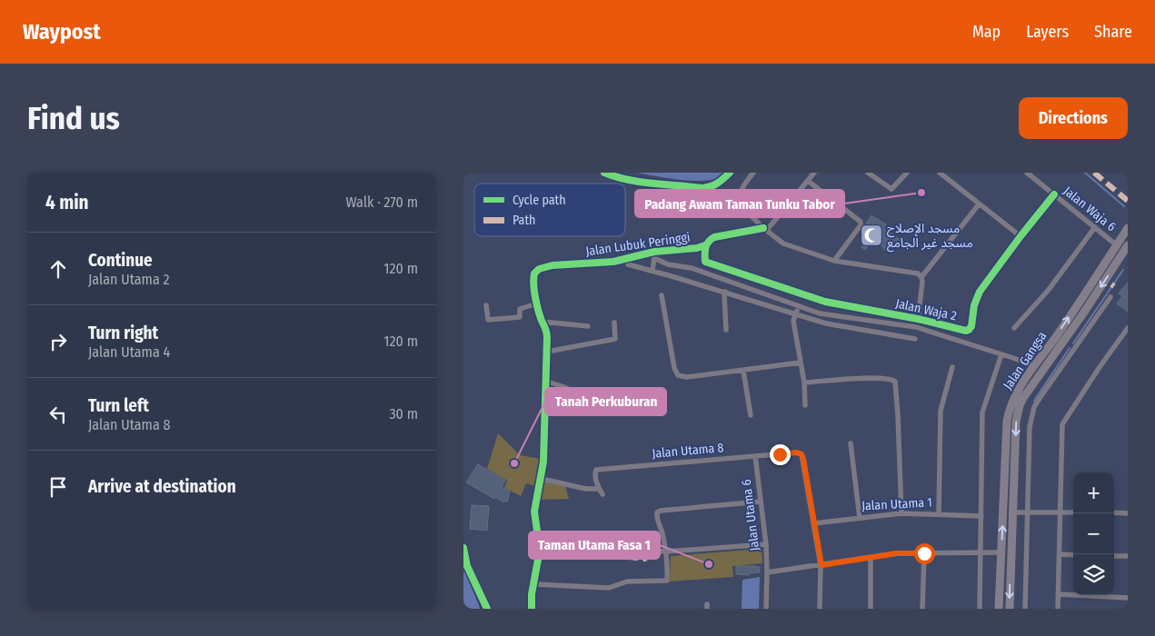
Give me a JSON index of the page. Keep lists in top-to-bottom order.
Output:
{
  "streets": {
    "main road": ["Jalan Gangsa"],
    "street": [
      "Jalan Waja 6",
      "Jalan Lubuk Peringgi",
      "Jalan Waja 2",
      "Jalan Utama 8",
      "Jalan Utama 1",
      "Jalan Utama 6"
    ]
  },
  "crossings": [
    ["Jalan Waja 6", "Jalan Waja 2"],
    ["Jalan Waja 6", "Jalan Gangsa"],
    ["Jalan Utama 8", "Jalan Utama 1"],
    ["Jalan Utama 8", "Jalan Utama 6"]
  ],
  "places": {
    "other": ["Padang Awam Taman Tunku Tabor", "Tanah Perkuburan", "Taman Utama Fasa 1"],
    "mosque": ["مسجد الإصلاح مسجد غير الجامع"]
  },
  "legend": ["Cycle path", "Path"],
  "page": {
    "header": "Waypost",
    "nav": ["Map", "Layers", "Share"],
    "buttons": "Directions",
    "title": "Find us",
    "heading": ["4 min", "Walk · 270 m"],
    "list": [
      ["Continue", "Jalan Utama 2", "120 m"],
      ["Turn right", "Jalan Utama 4", "120 m"],
      ["Turn left", "Jalan Utama 8", "30 m"],
      "Arrive at destination"
    ],
    "map_buttons": ["+", "−"]
  }
}
